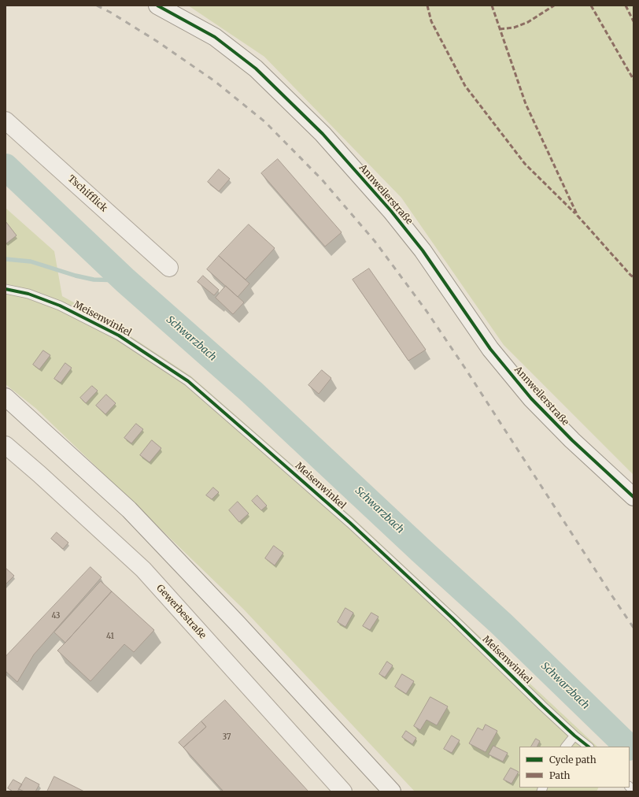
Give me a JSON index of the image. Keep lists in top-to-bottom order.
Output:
{
  "streets": {
    "street": ["Tschifflick", "Annweilerstraße", "Gewerbestraße"],
    "lane": ["Meisenwinkel"]
  },
  "water": ["Schwarzbach"],
  "house_numbers": ["43", "41", "37"],
  "legend": ["Cycle path", "Path"]
}
